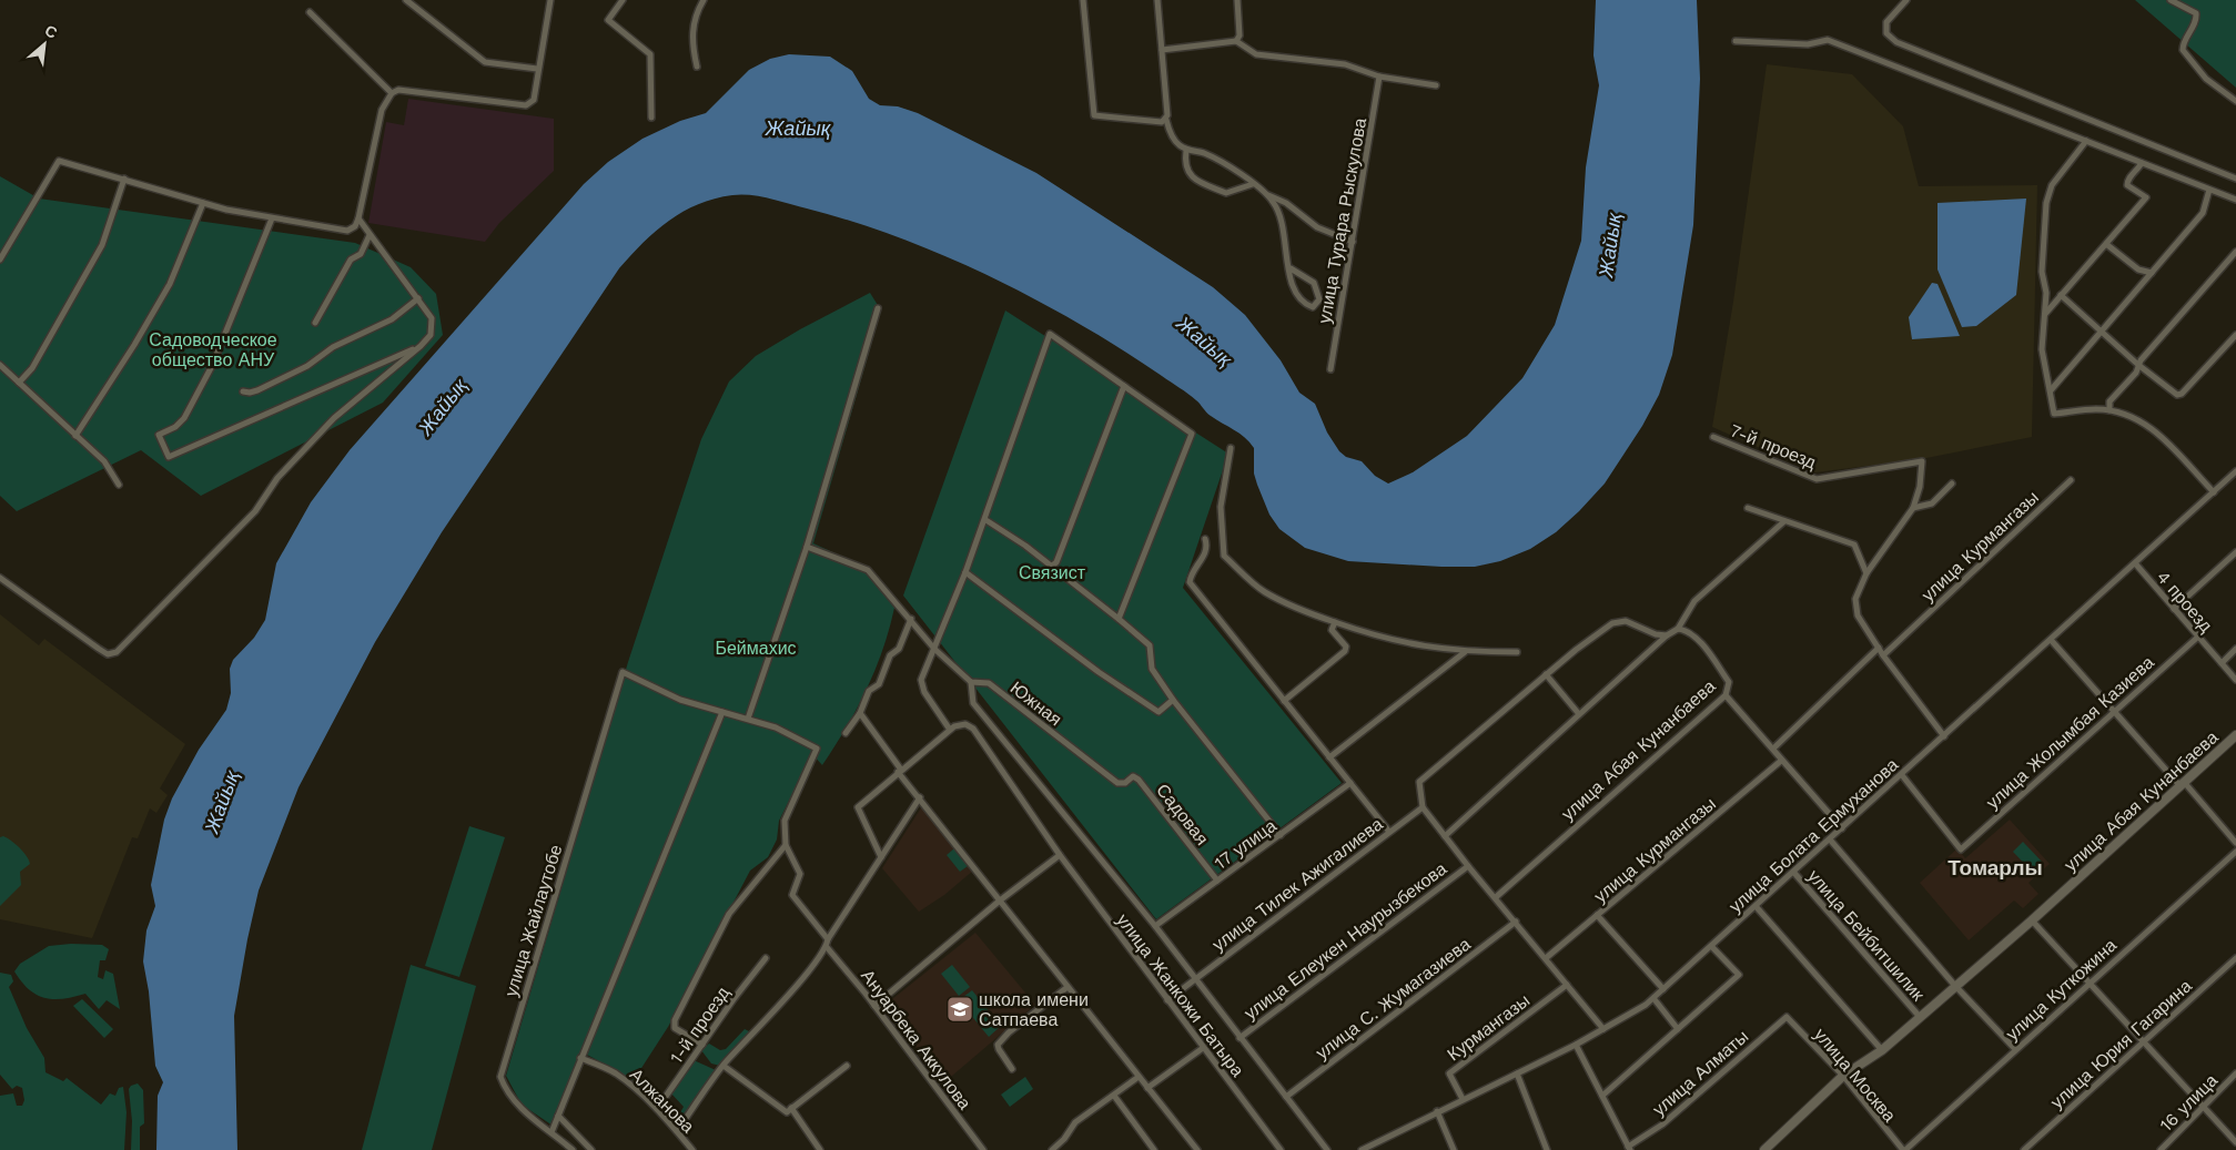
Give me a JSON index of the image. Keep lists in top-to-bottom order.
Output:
{
  "streets": {
    "street": [
      "улица Турара Рыскулова",
      "7-й проезд",
      "улица Курмангазы",
      "4 проезд",
      "Южная",
      "улица Жолымбая Казиева",
      "улица Абая Кунанбаева",
      "Садовая",
      "улица Болата Ермуханова",
      "17 улица",
      "улица Тилек Ажигалиева",
      "улица Жайлаутобе",
      "улица Бейбитшилик",
      "улица Елеукен Наурызбекова",
      "улица Куткожина",
      "улица Жанкожи Батыра",
      "улица С. Жумагазиева",
      "1-й проезд",
      "Курмангазы",
      "Ануарбека Аккулова",
      "улица Юрия Гагарина",
      "улица Алматы",
      "улица Москва",
      "Алжанова",
      "16 улица"
    ]
  },
  "crossings": [
    ["4 проезд", "улица Жолымбая Казиева"],
    ["4 проезд", "улица Болата Ермуханова"],
    ["Южная", "Садовая"],
    ["улица Жолымбая Казиева", "улица Болата Ермуханова"],
    ["улица Абая Кунанбаева", "улица Бейбитшилик"],
    ["улица Абая Кунанбаева", "улица Москва"],
    ["Садовая", "17 улица"],
    ["улица Болата Ермуханова", "улица Бейбитшилик"],
    ["улица Болата Ермуханова", "Курмангазы"],
    ["улица Тилек Ажигалиева", "улица Жанкожи Батыра"],
    ["улица Куткожина", "улица Москва"],
    ["1-й проезд", "Алжанова"],
    ["улица Алматы", "улица Москва"]
  ],
  "districts": ["Томарлы"],
  "water": ["Жайық"],
  "parks": ["Садоводческое общество АНУ", "Связист", "Беймахис"],
  "places": {
    "school or university": ["школа имени Сатпаева"]
  },
  "north": "top right"
}
